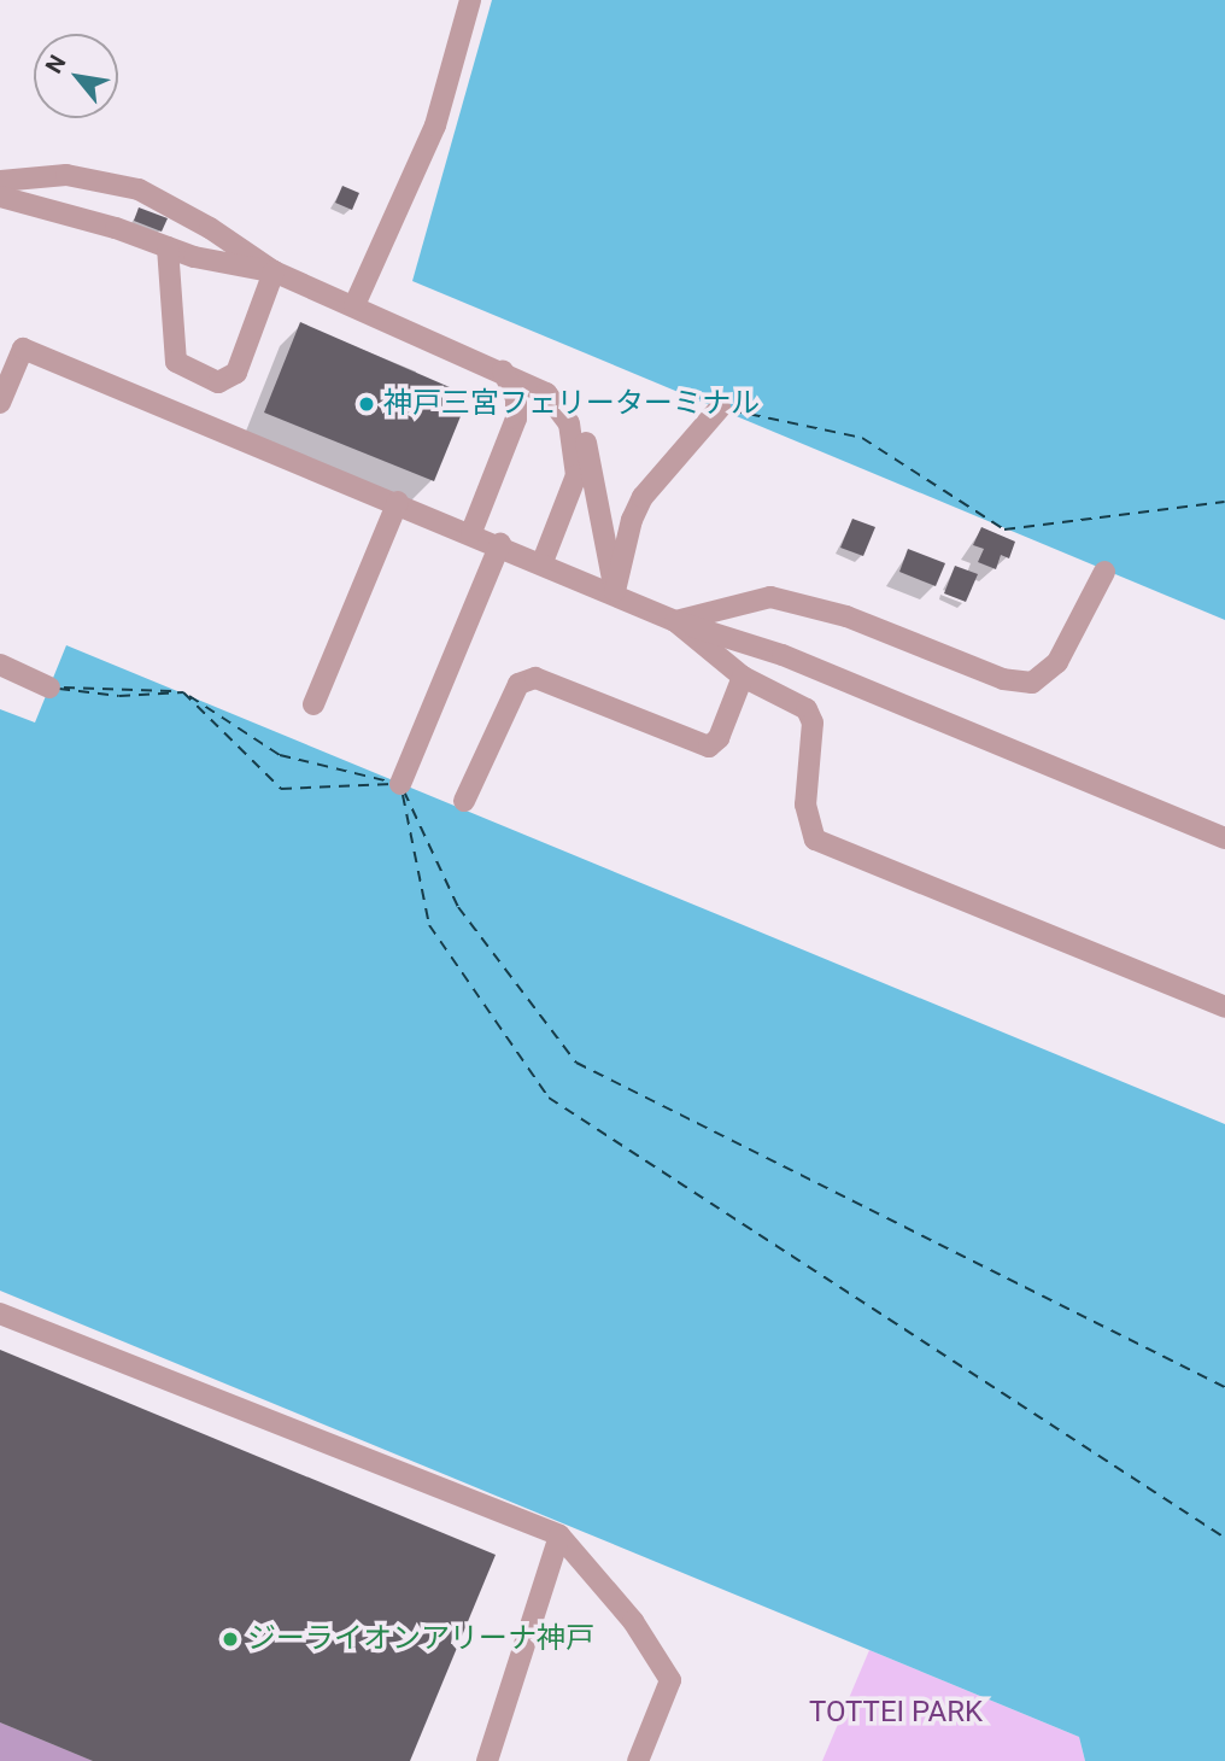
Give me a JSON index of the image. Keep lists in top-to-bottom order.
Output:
{
  "parks": ["TOTTEI PARK"],
  "places": ["神戸三宮フェリーターミナル", "ジーライオンアリーナ神戸"],
  "north": "top left"
}
